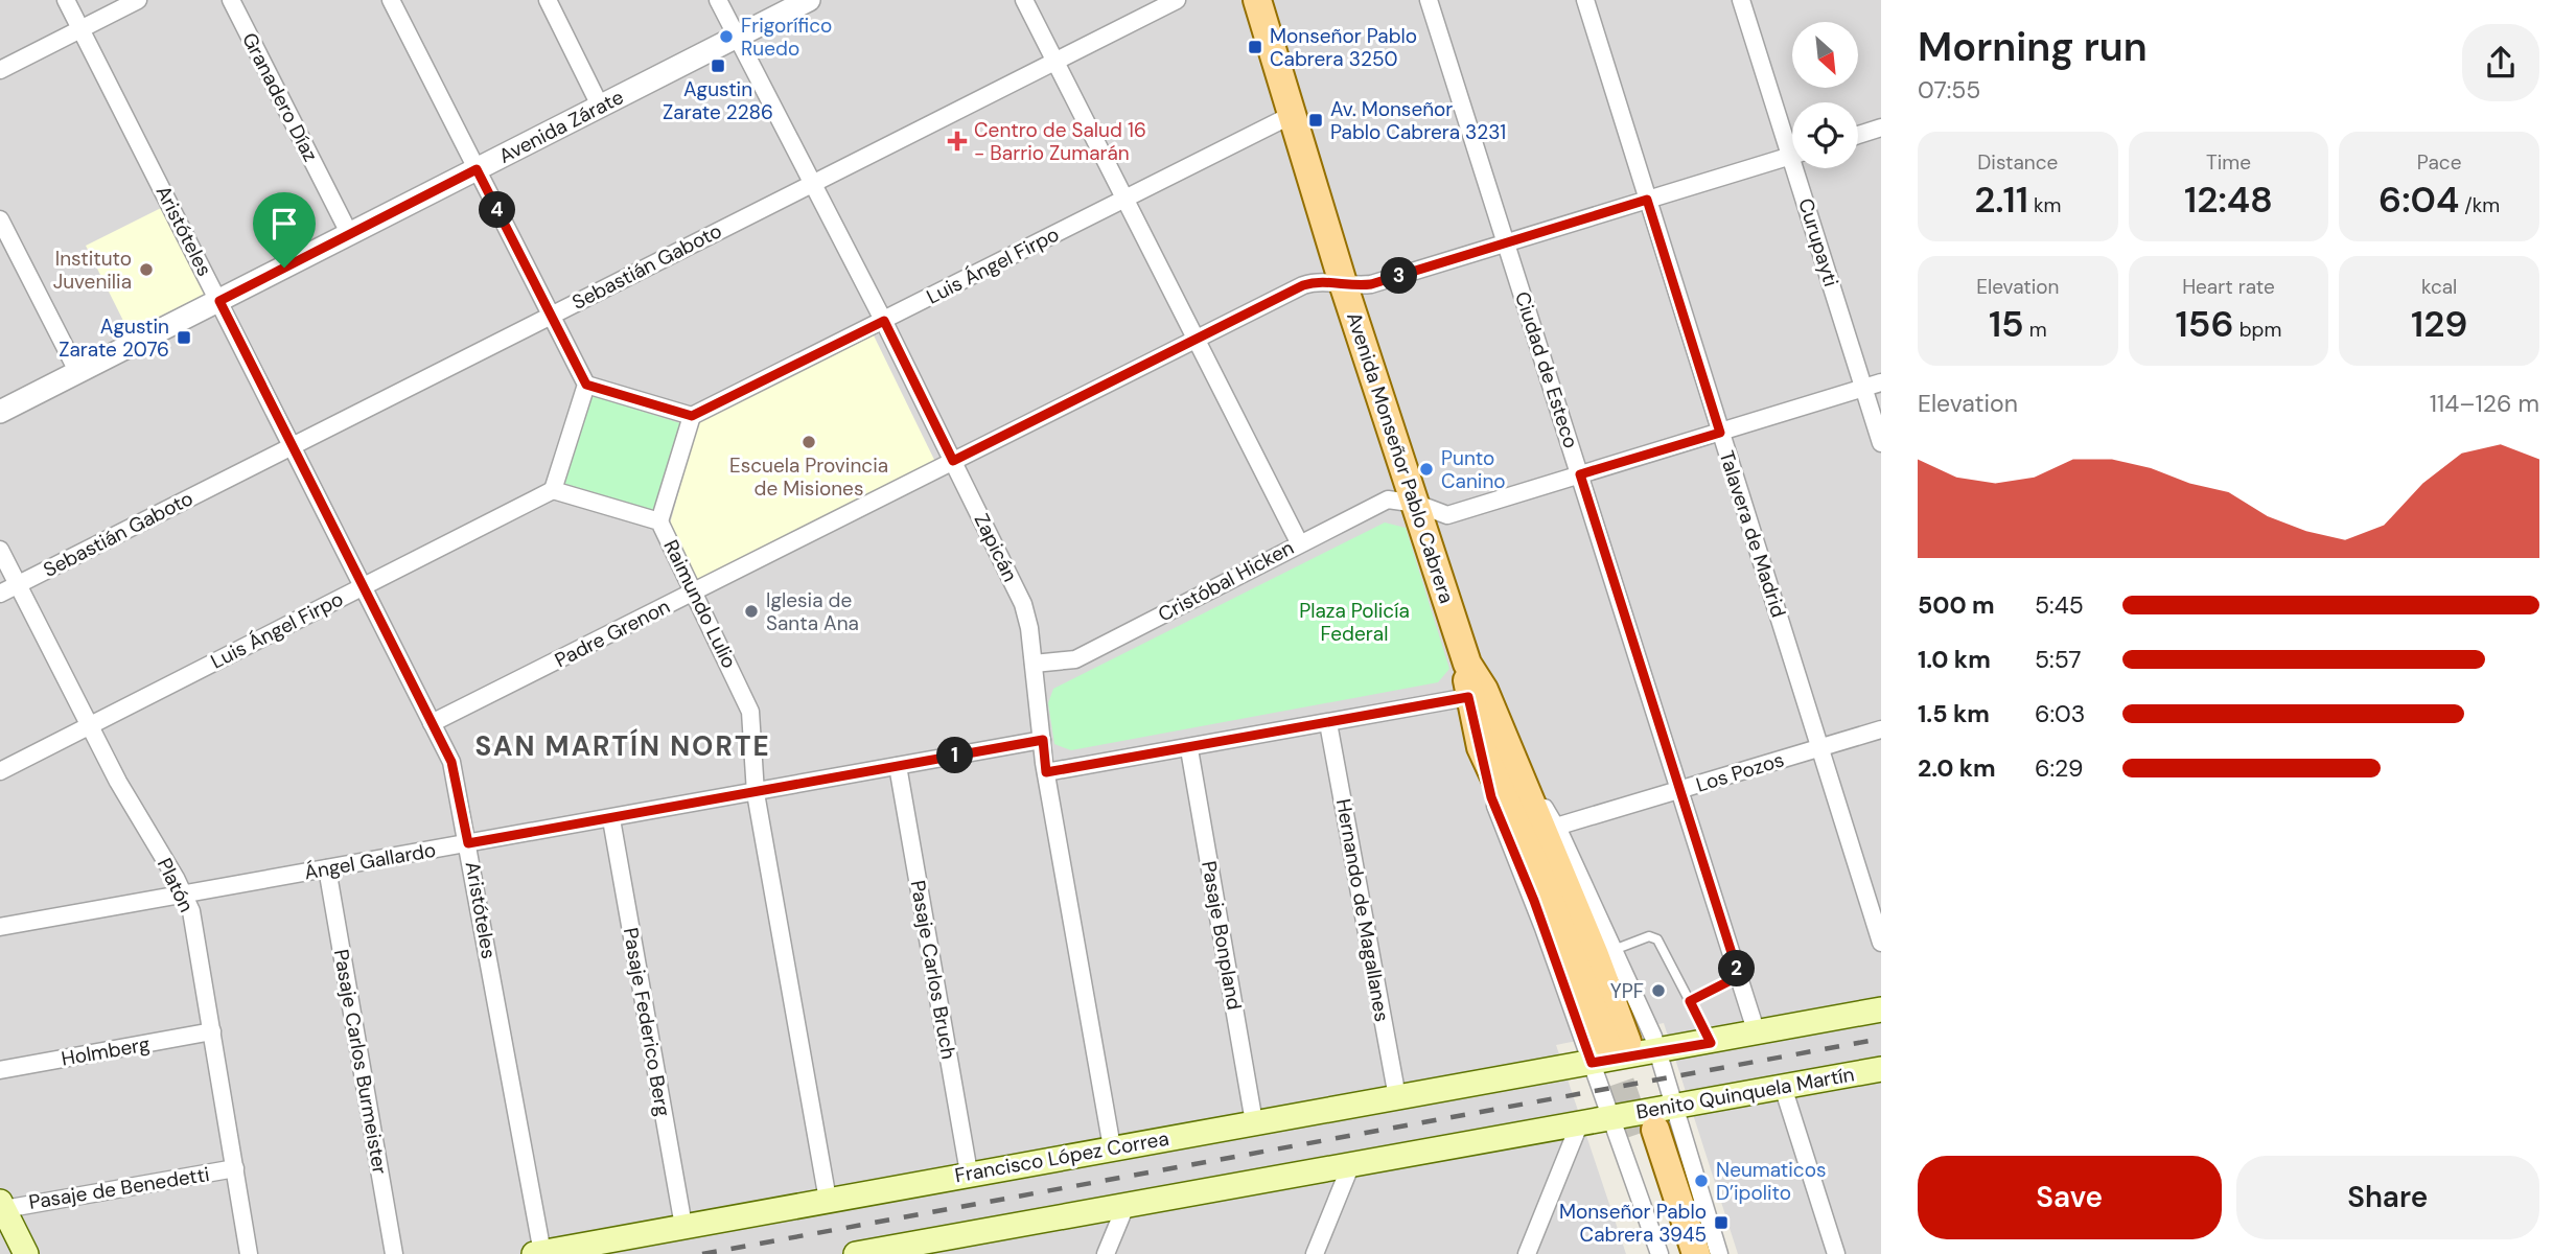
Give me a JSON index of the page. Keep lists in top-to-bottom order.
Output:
{
  "streets": {
    "main road": ["Avenida Monseñor Pablo Cabrera", "Benito Quinquela Martín", "Francisco López Correa"],
    "street": [
      "Granadero Díaz",
      "Avenida Zárate",
      "Aristóteles",
      "Curupayti",
      "Luis Ángel Firpo",
      "Sebastián Gaboto",
      "Ciudad de Esteco",
      "Talavera de Madrid",
      "Zapicán",
      "Cristóbal Hicken",
      "Raimundo Lulio",
      "Padre Grenon",
      "Los Pozos",
      "Ángel Gallardo",
      "Platón",
      "Hernando de Magallanes",
      "Pasaje Bonpland",
      "Pasaje Carlos Bruch",
      "Pasaje Federico Berg",
      "Holmberg",
      "Pasaje Carlos Burmeister",
      "Pasaje de Benedetti"
    ]
  },
  "crossings": [
    ["Granadero Díaz", "Avenida Zárate"],
    ["Avenida Zárate", "Aristóteles"],
    ["Avenida Zárate", "Zapicán"],
    ["Aristóteles", "Luis Ángel Firpo"],
    ["Aristóteles", "Sebastián Gaboto"],
    ["Aristóteles", "Padre Grenon"],
    ["Aristóteles", "Ángel Gallardo"],
    ["Aristóteles", "Francisco López Correa"],
    ["Curupayti", "Cristóbal Hicken"],
    ["Luis Ángel Firpo", "Avenida Monseñor Pablo Cabrera"],
    ["Luis Ángel Firpo", "Zapicán"],
    ["Luis Ángel Firpo", "Raimundo Lulio"],
    ["Luis Ángel Firpo", "Platón"],
    ["Sebastián Gaboto", "Zapicán"],
    ["Sebastián Gaboto", "Platón"],
    ["Ciudad de Esteco", "Cristóbal Hicken"],
    ["Ciudad de Esteco", "Padre Grenon"],
    ["Ciudad de Esteco", "Los Pozos"],
    ["Ciudad de Esteco", "Francisco López Correa"],
    ["Avenida Monseñor Pablo Cabrera", "Cristóbal Hicken"],
    ["Avenida Monseñor Pablo Cabrera", "Padre Grenon"],
    ["Avenida Monseñor Pablo Cabrera", "Los Pozos"],
    ["Avenida Monseñor Pablo Cabrera", "Benito Quinquela Martín"],
    ["Avenida Monseñor Pablo Cabrera", "Francisco López Correa"],
    ["Talavera de Madrid", "Cristóbal Hicken"],
    ["Talavera de Madrid", "Padre Grenon"],
    ["Talavera de Madrid", "Los Pozos"],
    ["Zapicán", "Cristóbal Hicken"],
    ["Zapicán", "Padre Grenon"],
    ["Zapicán", "Ángel Gallardo"],
    ["Zapicán", "Francisco López Correa"],
    ["Raimundo Lulio", "Padre Grenon"],
    ["Raimundo Lulio", "Ángel Gallardo"],
    ["Raimundo Lulio", "Francisco López Correa"],
    ["Ángel Gallardo", "Platón"],
    ["Ángel Gallardo", "Pasaje Carlos Bruch"],
    ["Ángel Gallardo", "Pasaje Federico Berg"],
    ["Ángel Gallardo", "Pasaje Carlos Burmeister"],
    ["Platón", "Holmberg"],
    ["Platón", "Pasaje de Benedetti"],
    ["Hernando de Magallanes", "Francisco López Correa"],
    ["Pasaje Bonpland", "Francisco López Correa"],
    ["Pasaje Carlos Bruch", "Francisco López Correa"],
    ["Pasaje Federico Berg", "Francisco López Correa"]
  ],
  "districts": ["SAN MARTÍN NORTE"],
  "parks": ["Plaza Policía Federal"],
  "places": {
    "other": [
      "Frigorífico Ruedo",
      "Instituto Juvenilia",
      "Escuela Provincia de Misiones",
      "Punto Canino",
      "Iglesia de Santa Ana",
      "YPF",
      "Neumaticos D’ipolito"
    ],
    "transit": [
      "Monseñor Pablo Cabrera 3250",
      "Agustin Zarate 2286",
      "Av. Monseñor Pablo Cabrera 3231",
      "Agustin Zarate 2076",
      "Monseñor Pablo Cabrera 3945"
    ],
    "health": ["Centro de Salud 16 - Barrio Zumarán"]
  },
  "north": "bottom right",
  "page": {
    "heading": ["Morning run", "07:55"],
    "stats": [
      ["Distance", "2.11 km"],
      ["Time", "12:48"],
      ["Pace", "6:04 /km"],
      ["Elevation", "15 m"],
      ["Heart rate", "156 bpm"],
      ["kcal", "129"]
    ],
    "pins": [
      "4",
      "3",
      "1",
      "2"
    ],
    "chart": ["Elevation", "114–126 m"],
    "list": [
      {
        "name": "500 m",
        "note": "5:45"
      },
      {
        "name": "1.0 km",
        "note": "5:57"
      },
      {
        "name": "1.5 km",
        "note": "6:03"
      },
      {
        "name": "2.0 km",
        "note": "6:29"
      }
    ],
    "buttons": ["Save", "Share"]
  }
}
